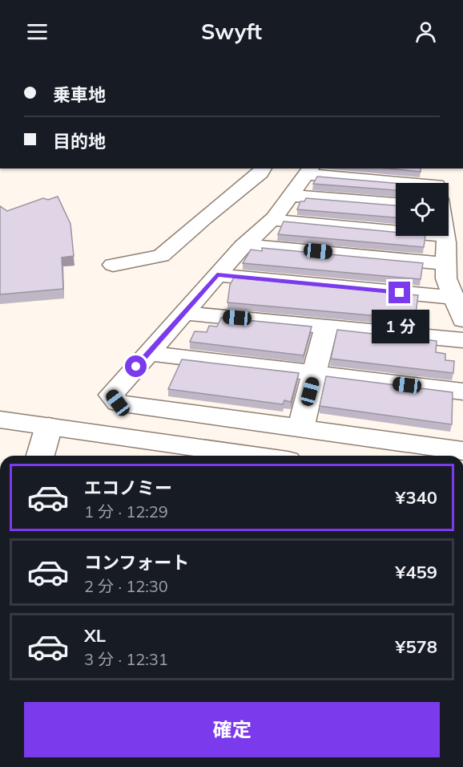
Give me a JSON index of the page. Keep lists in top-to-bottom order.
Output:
{
  "page": {
    "header": "Swyft",
    "banner": ["乗車地", "目的地"],
    "bubble": "1 分",
    "list": [
      {
        "name": "エコノミー",
        "note": "1 分 · 12:29",
        "value": "¥340"
      },
      {
        "name": "コンフォート",
        "note": "2 分 · 12:30",
        "value": "¥459"
      },
      {
        "name": "XL",
        "note": "3 分 · 12:31",
        "value": "¥578"
      }
    ],
    "buttons": "確定"
  }
}
